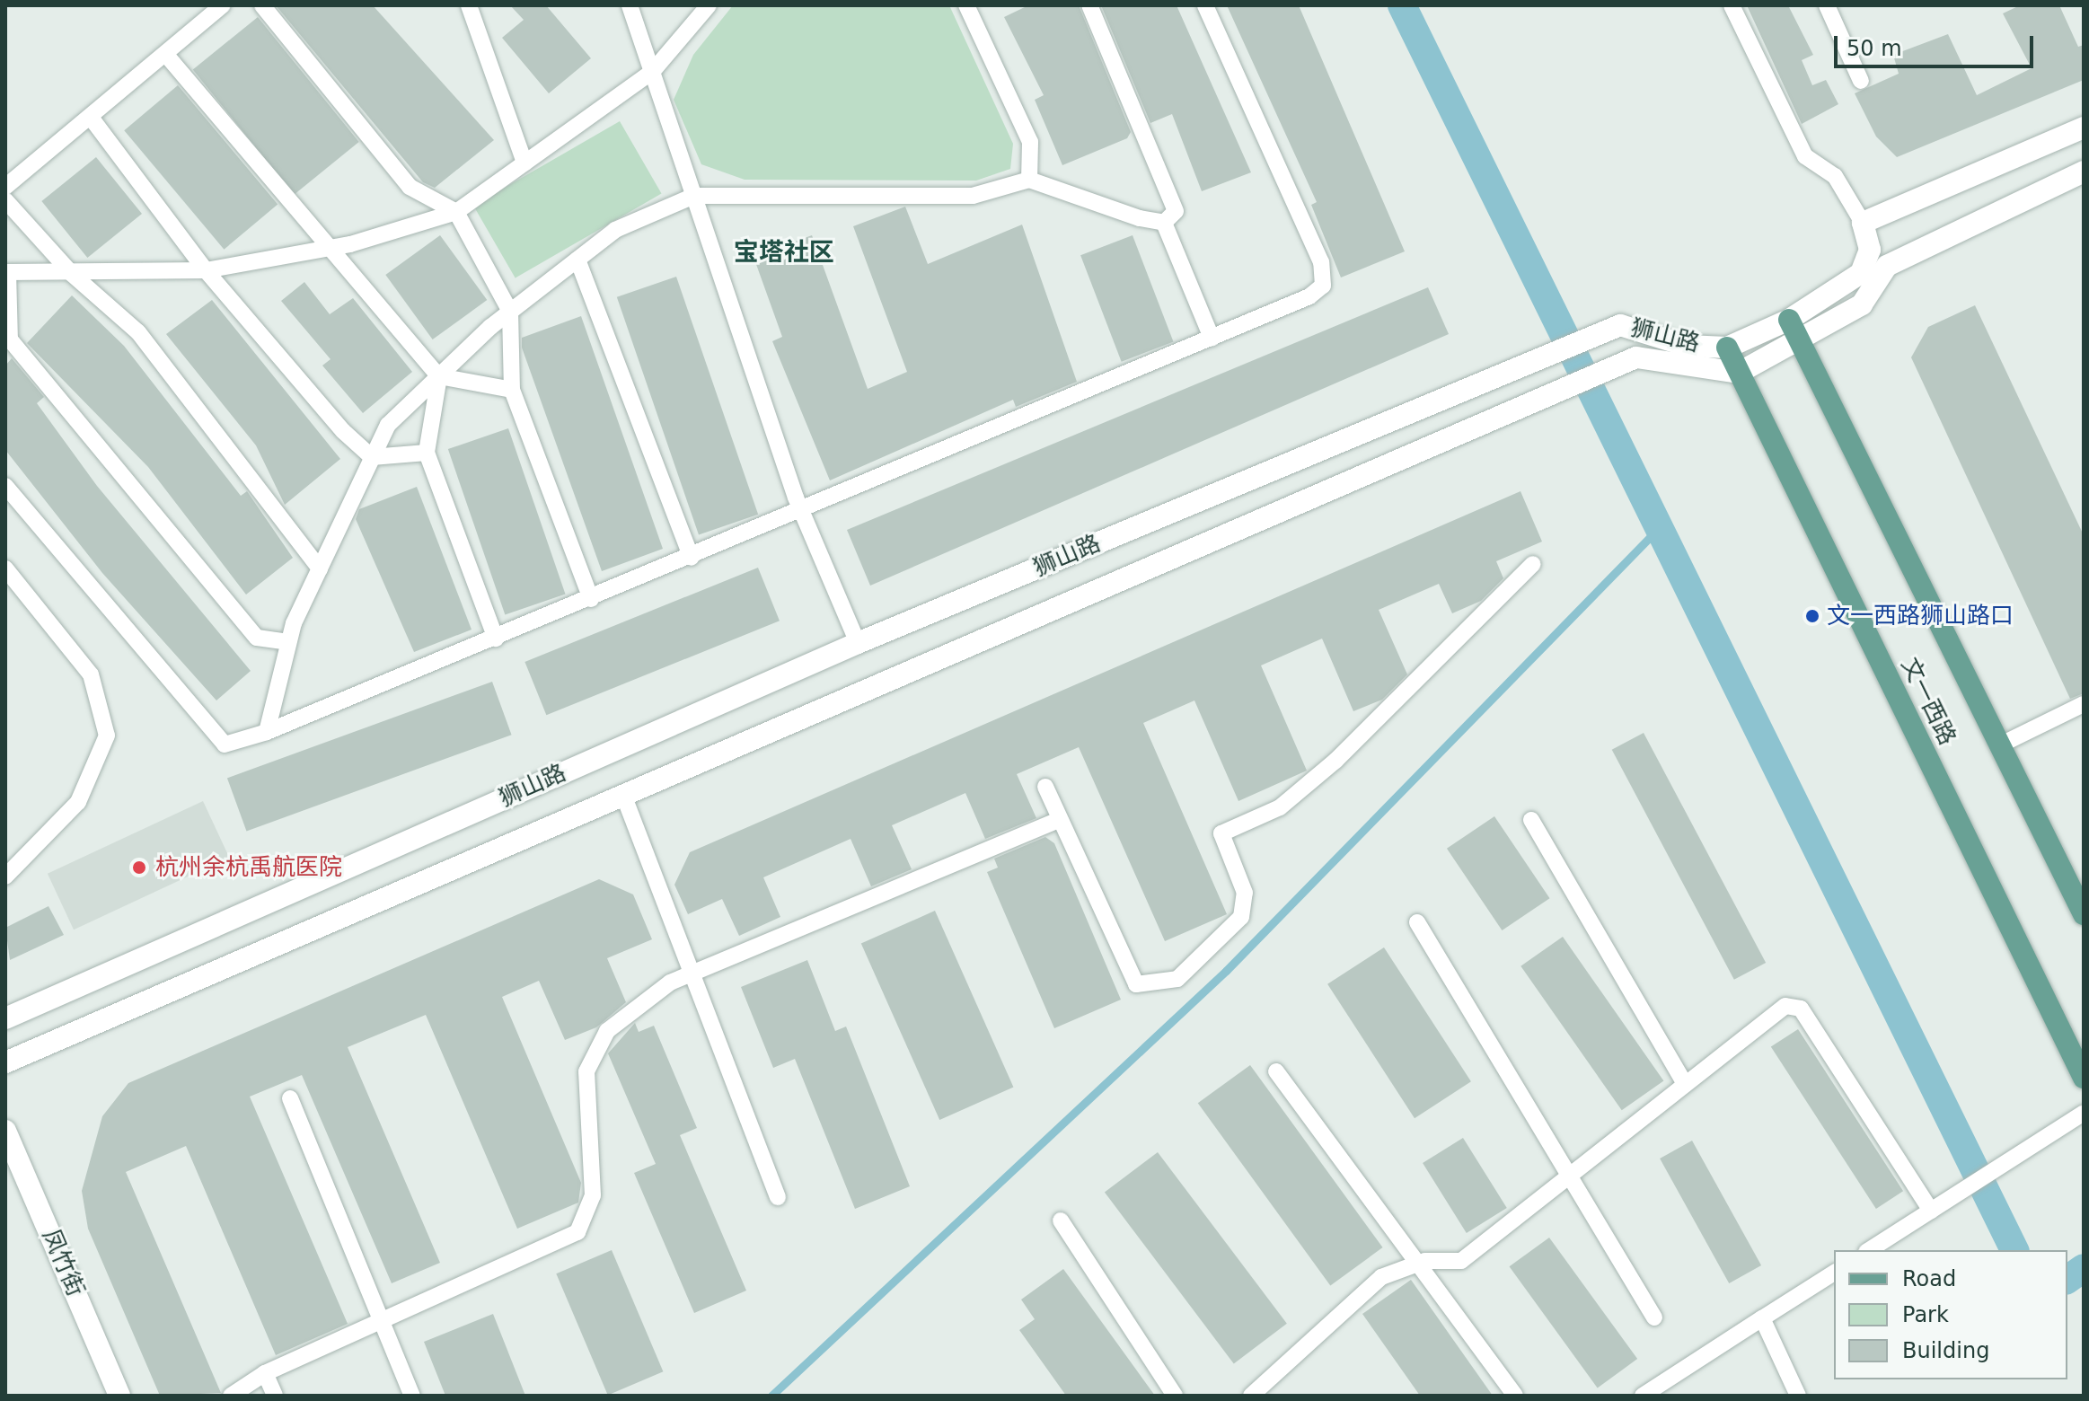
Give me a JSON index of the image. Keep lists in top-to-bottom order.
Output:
{
  "streets": {
    "main road": ["狮山路", "文一西路", "凤竹街"]
  },
  "crossings": [
    ["狮山路", "文一西路"]
  ],
  "districts": ["宝塔社区"],
  "places": ["文一西路狮山路口", "杭州余杭禹航医院"],
  "legend": ["Road", "Park", "Building"],
  "scale_bar": "50 m"
}
